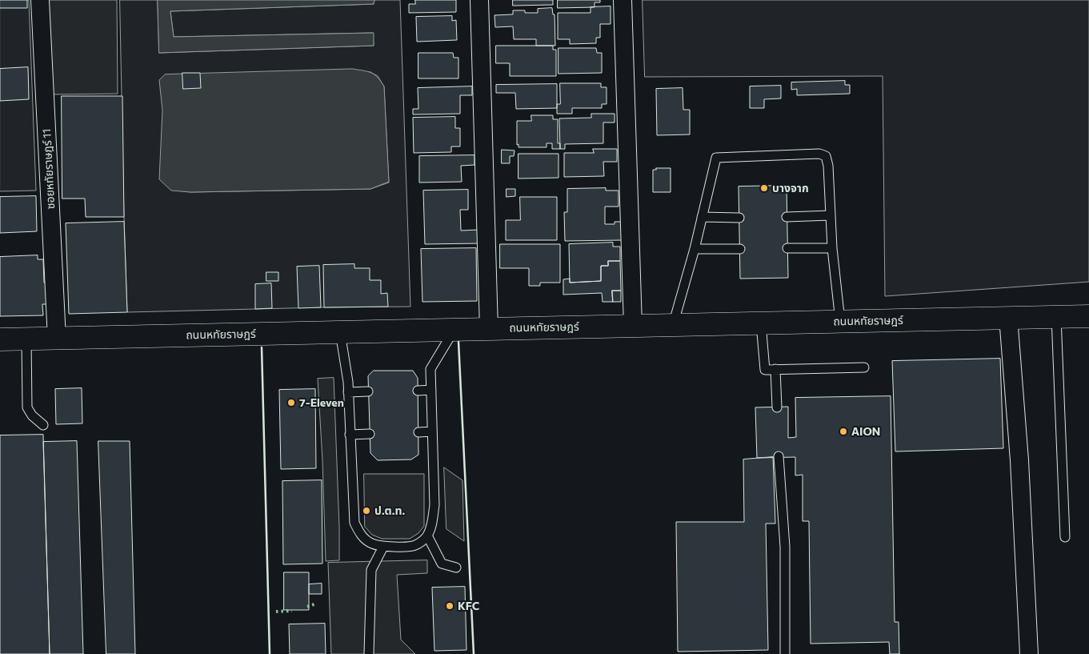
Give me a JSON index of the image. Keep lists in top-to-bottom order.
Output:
{
  "streets": {
    "main road": ["ถนนหทัยราษฎร์"],
    "street": ["ซอยหทัยราษฎร์ 11"]
  },
  "crossings": [
    ["ซอยหทัยราษฎร์ 11", "ถนนหทัยราษฎร์"]
  ],
  "places": [
    "บางจาก",
    "7-Eleven",
    "AION",
    "ป.ต.ท.",
    "KFC"
  ]
}
